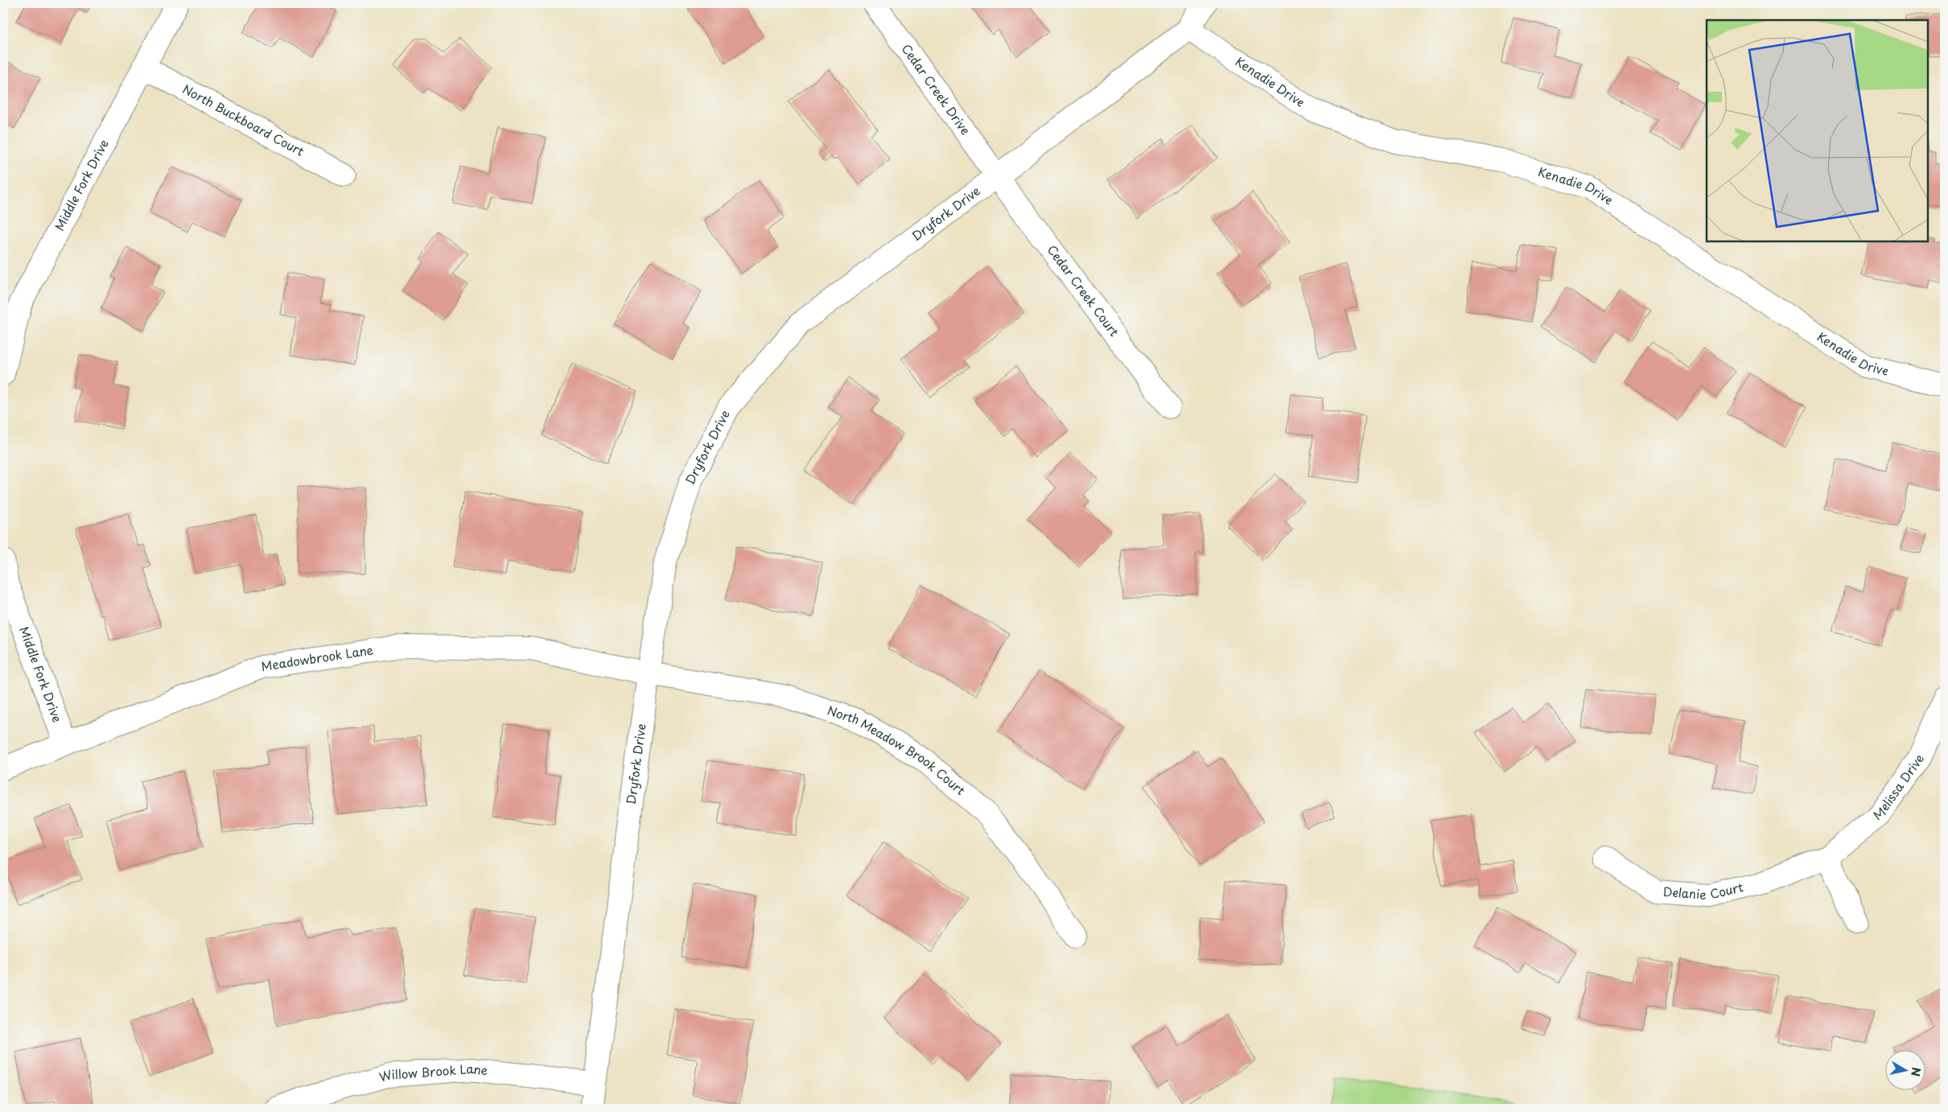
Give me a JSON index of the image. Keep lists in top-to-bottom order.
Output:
{
  "streets": {
    "street": [
      "Kenadie Drive",
      "Cedar Creek Drive",
      "North Buckboard Court",
      "Middle Fork Drive",
      "Dryfork Drive",
      "Cedar Creek Court",
      "Meadowbrook Lane",
      "North Meadow Brook Court",
      "Melissa Drive",
      "Delanie Court",
      "Willow Brook Lane"
    ]
  },
  "crossings": [
    ["Kenadie Drive", "Dryfork Drive"],
    ["Cedar Creek Drive", "Dryfork Drive"],
    ["Cedar Creek Drive", "Cedar Creek Court"],
    ["North Buckboard Court", "Middle Fork Drive"],
    ["Middle Fork Drive", "Meadowbrook Lane"],
    ["Dryfork Drive", "Cedar Creek Court"],
    ["Dryfork Drive", "Meadowbrook Lane"],
    ["Dryfork Drive", "North Meadow Brook Court"],
    ["Dryfork Drive", "Willow Brook Lane"],
    ["Meadowbrook Lane", "North Meadow Brook Court"],
    ["Melissa Drive", "Delanie Court"]
  ],
  "north": "right"
}
